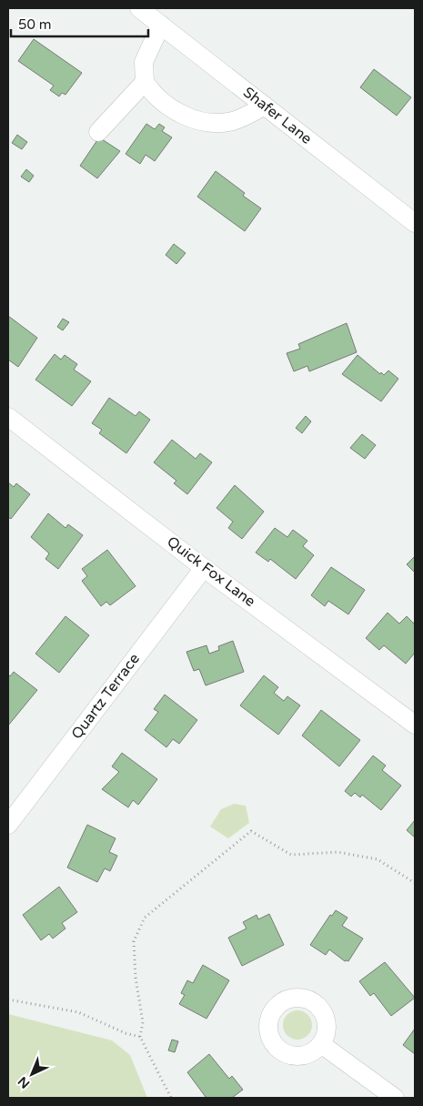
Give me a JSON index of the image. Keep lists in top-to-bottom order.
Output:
{
  "streets": {
    "street": ["Shafer Lane", "Quick Fox Lane", "Quartz Terrace"]
  },
  "crossings": [
    ["Quick Fox Lane", "Quartz Terrace"]
  ],
  "scale_bar": "50 m",
  "north": "bottom left"
}
